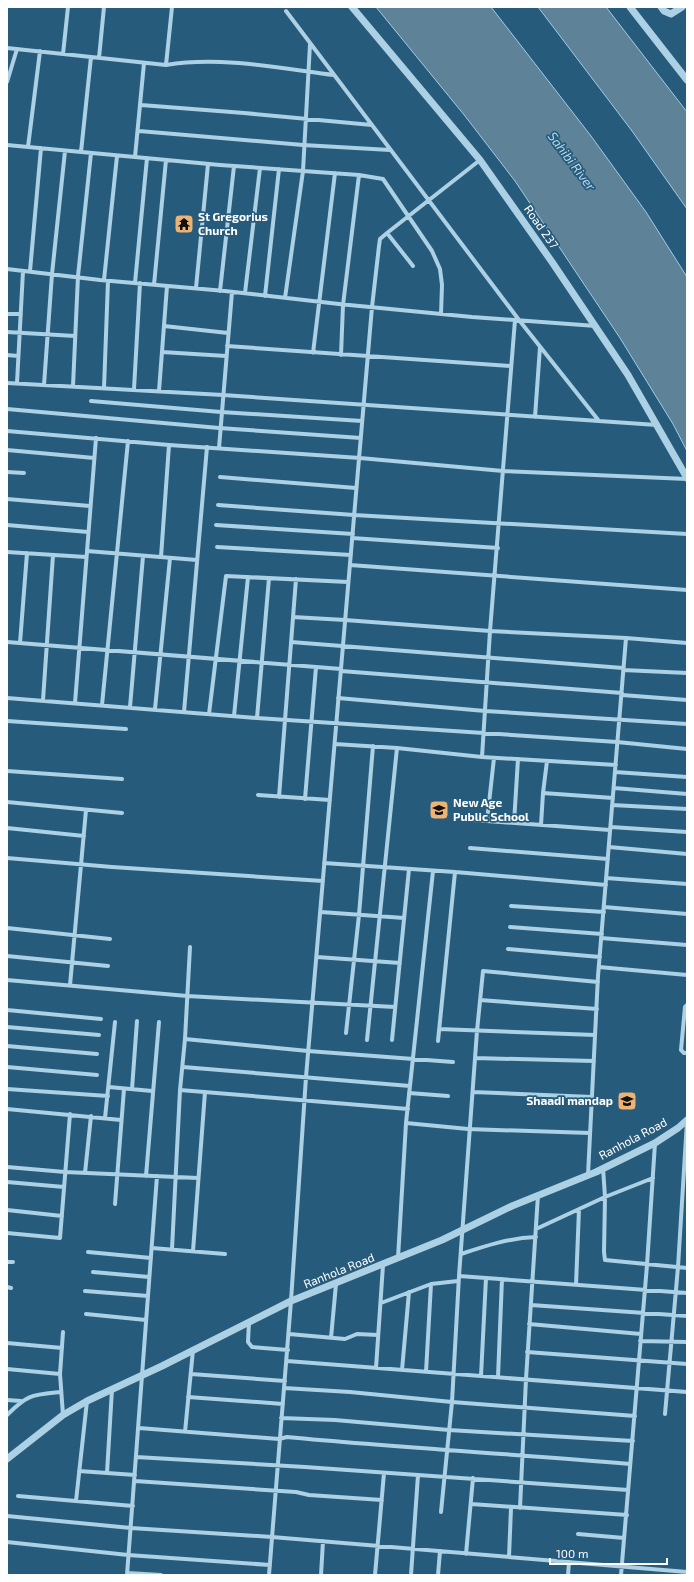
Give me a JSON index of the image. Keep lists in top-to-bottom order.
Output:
{
  "streets": {
    "street": ["Road 237", "Ranhola Road"]
  },
  "water": ["Sahibi River"],
  "places": {
    "temple": ["St Gregorius Church"],
    "school or university": ["New Age Public School", "Shaadi mandap"]
  },
  "scale_bar": "100 m"
}
